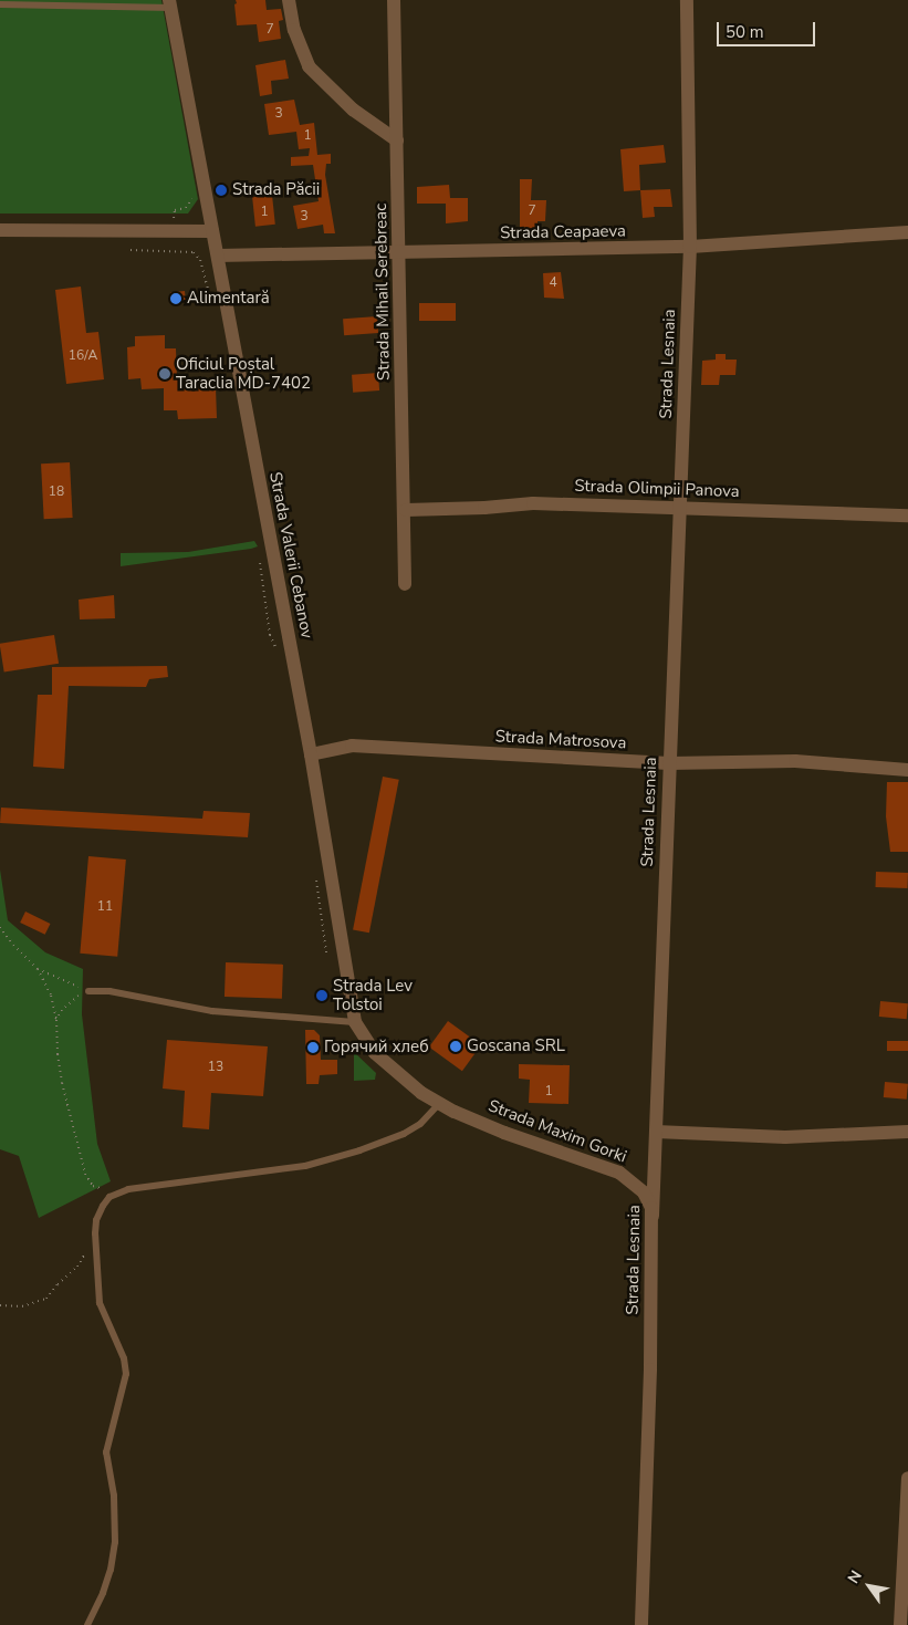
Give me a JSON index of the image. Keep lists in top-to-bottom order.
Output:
{
  "streets": {
    "street": [
      "Strada Ceapaeva",
      "Strada Mihail Serebreac",
      "Strada Lesnaia",
      "Strada Olimpii Panova",
      "Strada Valerii Cebanov",
      "Strada Matrosova",
      "Strada Maxim Gorki"
    ]
  },
  "crossings": [
    ["Strada Ceapaeva", "Strada Mihail Serebreac"],
    ["Strada Ceapaeva", "Strada Lesnaia"],
    ["Strada Ceapaeva", "Strada Valerii Cebanov"],
    ["Strada Mihail Serebreac", "Strada Olimpii Panova"],
    ["Strada Lesnaia", "Strada Olimpii Panova"],
    ["Strada Lesnaia", "Strada Matrosova"],
    ["Strada Lesnaia", "Strada Maxim Gorki"],
    ["Strada Valerii Cebanov", "Strada Matrosova"],
    ["Strada Valerii Cebanov", "Strada Maxim Gorki"]
  ],
  "places": [
    "Strada Păcii",
    "Alimentară",
    "Oficiul Poștal Taraclia MD-7402",
    "Strada Lev Tolstoi",
    "Goscana SRL",
    "Горячий хлеб"
  ],
  "house_numbers": [
    "7",
    "3",
    "1",
    "7",
    "1",
    "3",
    "4",
    "16/A",
    "18",
    "11",
    "13",
    "1"
  ],
  "scale_bar": "50 m",
  "north": "top left"
}
